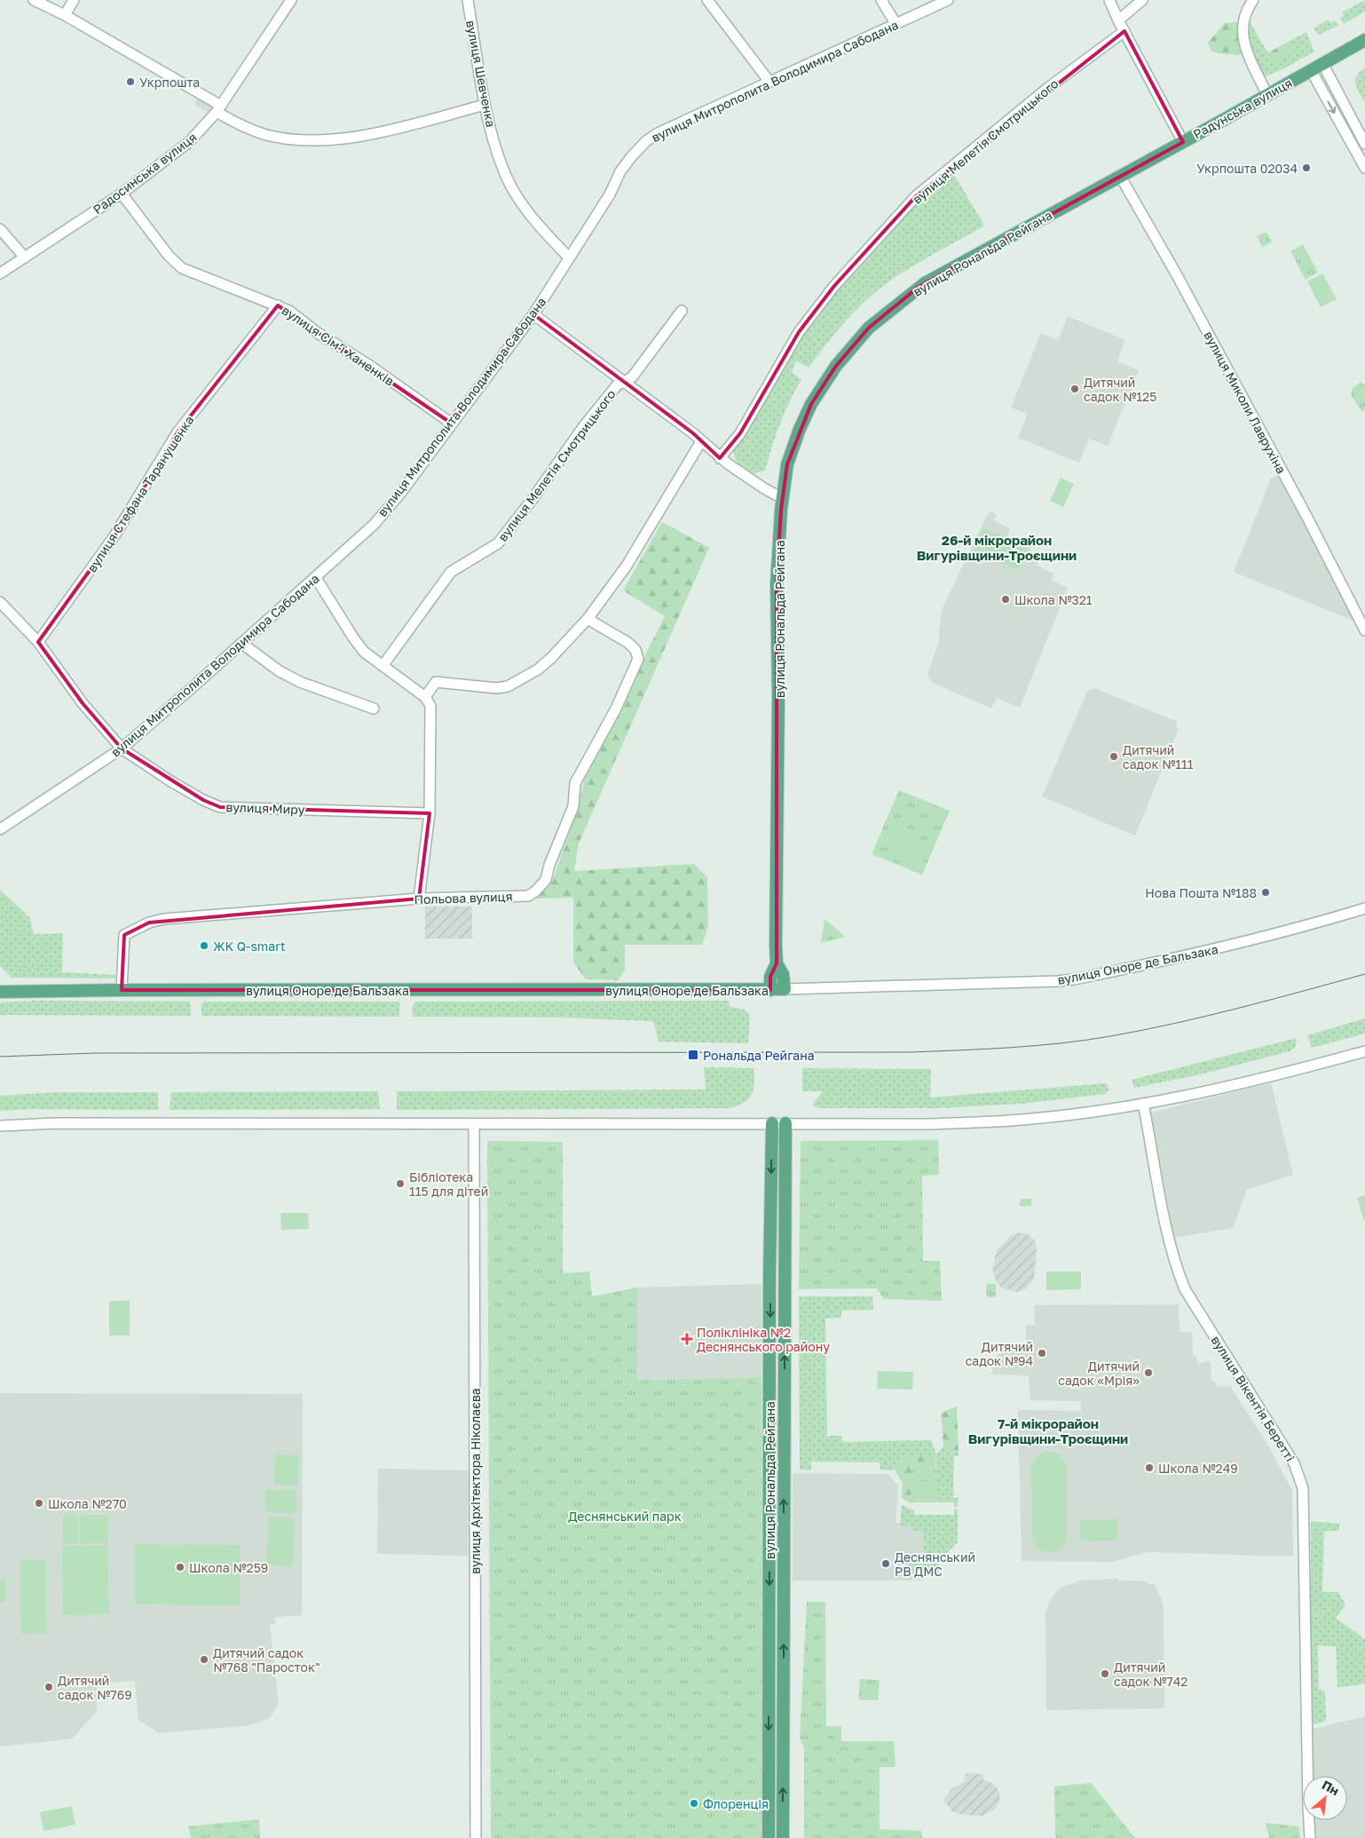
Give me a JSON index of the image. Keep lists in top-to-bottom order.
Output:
{
  "streets": {
    "main road": ["Радунська вулиця", "вулиця Рональда Рейгана", "вулиця Оноре де Бальзака"],
    "street": [
      "вулиця Шевченка",
      "вулиця Митрополита Володимира Сабодана",
      "вулиця Мелетія Смотрицького",
      "Радосинська вулиця",
      "вулиця Сімʼї Ханенків",
      "вулиця Миколи Лаврухіна",
      "вулиця Стефана Таранушенка",
      "вулиця Миру",
      "Польова вулиця",
      "вулиця Вікентія Беретті",
      "вулиця Архітектора Ніколаєва"
    ]
  },
  "crossings": [
    ["вулиця Шевченка", "вулиця Митрополита Володимира Сабодана"],
    ["вулиця Митрополита Володимира Сабодана", "вулиця Мелетія Смотрицького"],
    ["вулиця Митрополита Володимира Сабодана", "вулиця Сімʼї Ханенків"],
    ["вулиця Митрополита Володимира Сабодана", "вулиця Миру"],
    ["Радунська вулиця", "вулиця Рональда Рейгана"],
    ["Радунська вулиця", "вулиця Миколи Лаврухіна"],
    ["вулиця Мелетія Смотрицького", "вулиця Рональда Рейгана"],
    ["Радосинська вулиця", "вулиця Сімʼї Ханенків"],
    ["вулиця Рональда Рейгана", "вулиця Миколи Лаврухіна"],
    ["вулиця Рональда Рейгана", "вулиця Оноре де Бальзака"],
    ["вулиця Сімʼї Ханенків", "вулиця Стефана Таранушенка"],
    ["вулиця Стефана Таранушенка", "вулиця Миру"],
    ["Польова вулиця", "вулиця Оноре де Бальзака"]
  ],
  "districts": ["26-й мікрорайон Вигурівщини-Троєщини", "7-й мікрорайон Вигурівщини-Троєщини"],
  "parks": ["Деснянський парк"],
  "places": {
    "other": [
      "Укрпошта",
      "Укрпошта 02034",
      "Дитячий садок №125",
      "Школа №321",
      "Дитячий садок №111",
      "Нова Пошта №188",
      "ЖК Q-smart",
      "Бібліотека 115 для дітей",
      "Дитячий садок №94",
      "Дитячий садок «Мрія»",
      "Школа №249",
      "Школа №270",
      "Деснянський РВ ДМС",
      "Школа №259",
      "Дитячий садок №768 \"Паросток\"",
      "Дитячий садок №742",
      "Дитячий садок №769",
      "Флоренція"
    ],
    "transit": ["Рональда Рейгана"],
    "health": ["Поліклініка №2 Деснянського району"]
  },
  "north": "top right"
}
